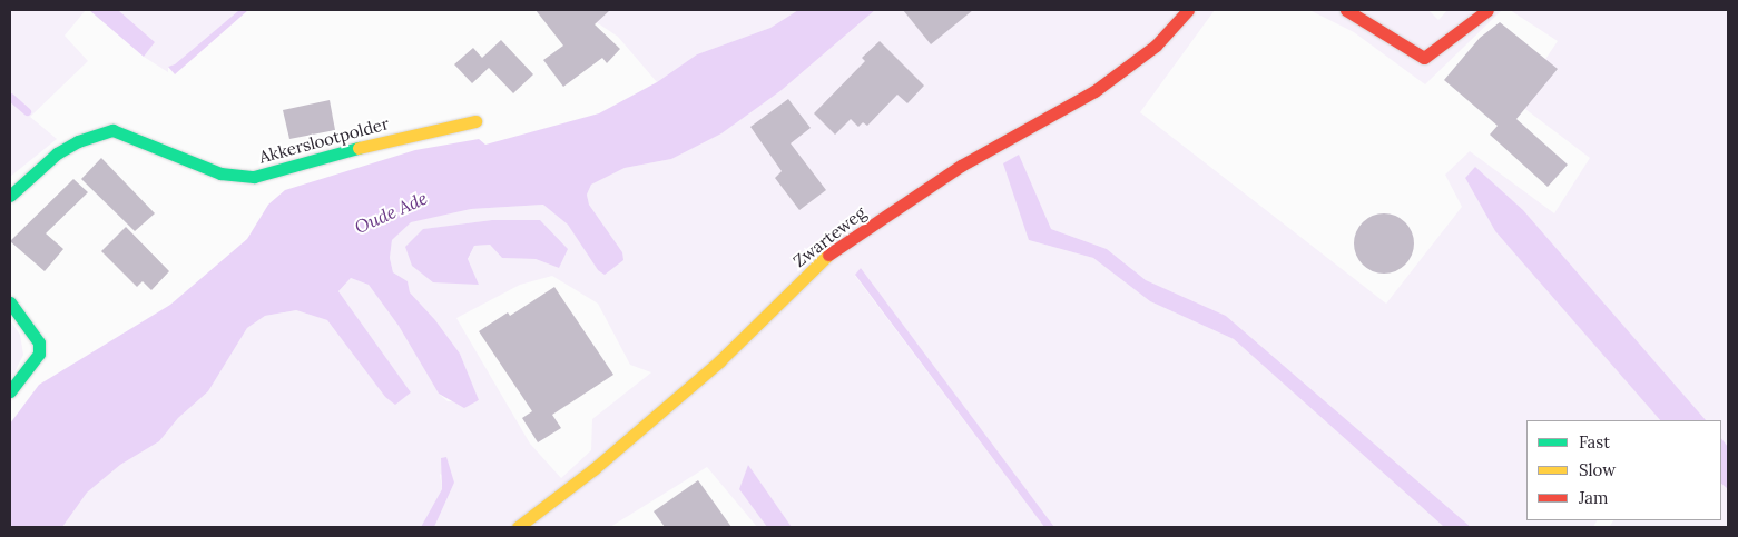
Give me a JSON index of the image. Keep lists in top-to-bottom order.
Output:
{
  "streets": {
    "street": ["Akkerslootpolder", "Zwarteweg"]
  },
  "water": ["Oude Ade"],
  "legend": ["Fast", "Slow", "Jam"]
}
